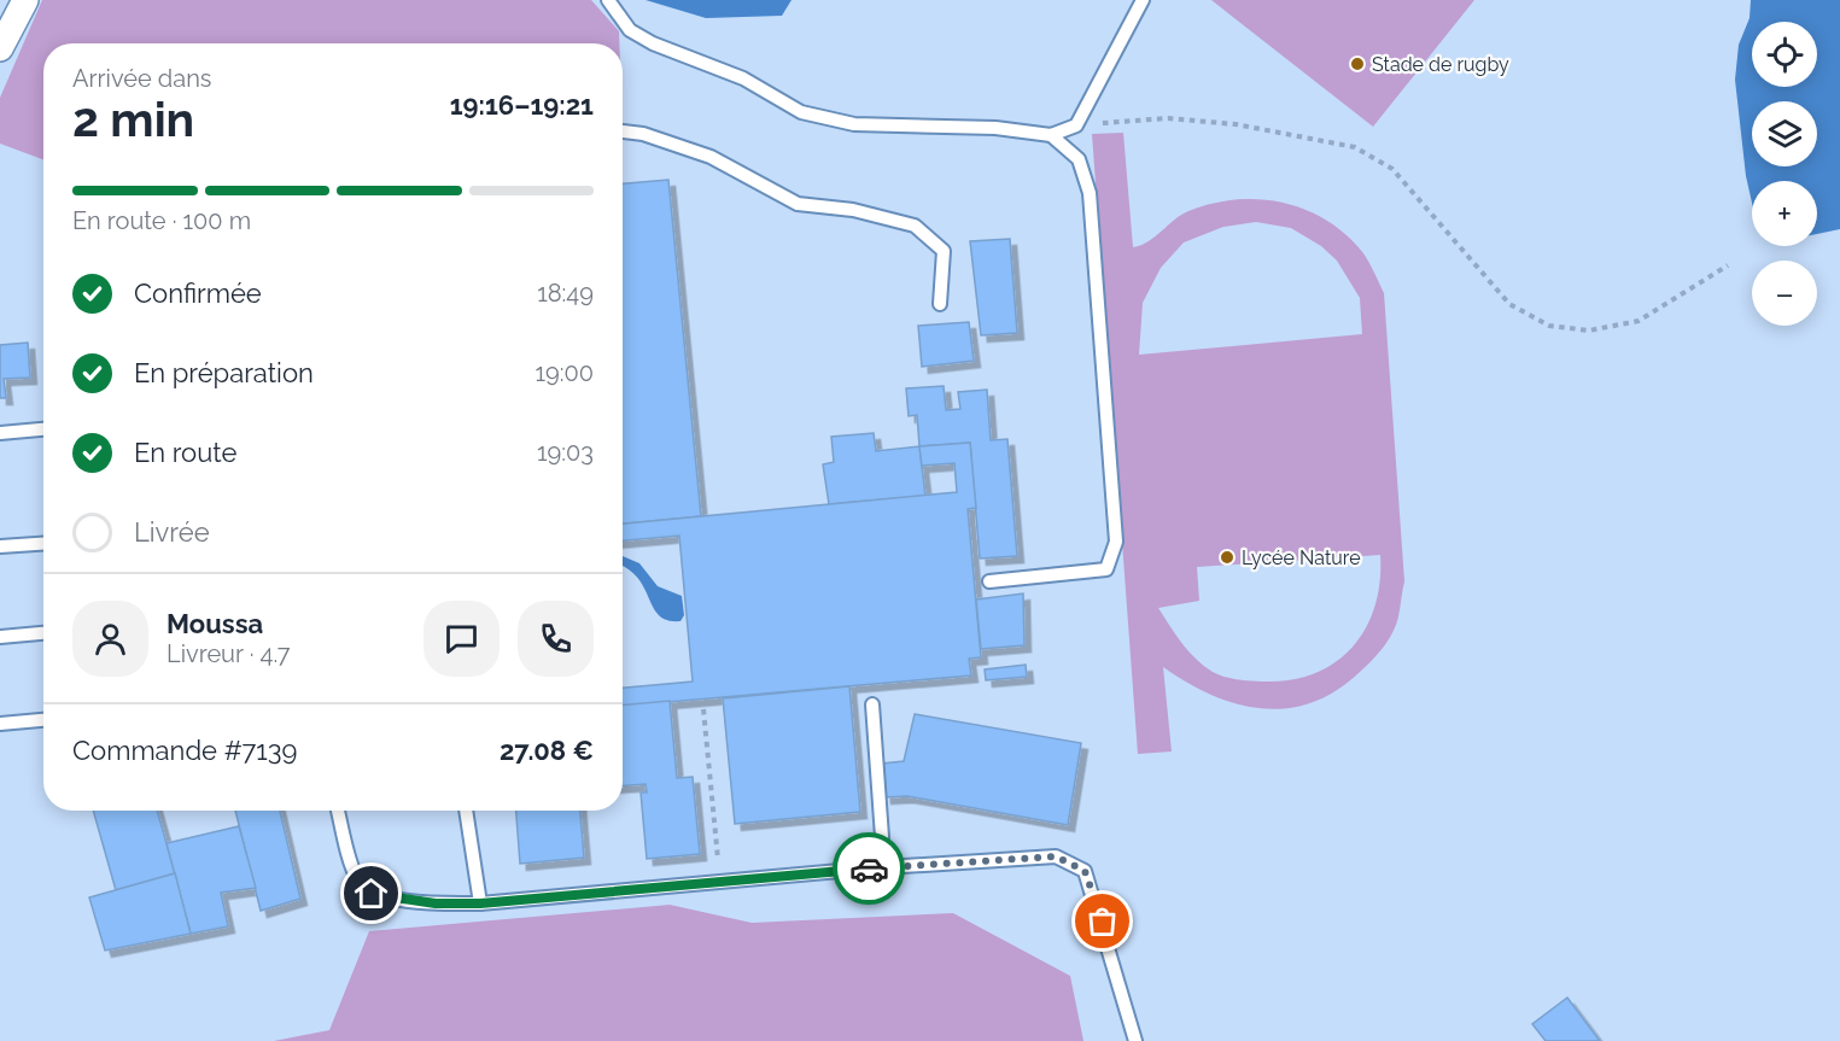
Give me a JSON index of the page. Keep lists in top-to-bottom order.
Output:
{
  "places": ["Stade de rugby", "Lycée Nature"],
  "page": {
    "map_buttons": ["+", "−"],
    "heading": ["2 min", "Arrivée dans", "19:16–19:21"],
    "panel": [
      "Moussa",
      "Livreur · 4.7",
      "Commande #7139",
      "27.08 €"
    ],
    "bar": "En route · 100 m",
    "list": [
      ["Confirmée", "18:49"],
      ["En préparation", "19:00"],
      ["En route", "19:03"],
      "Livrée"
    ]
  }
}
